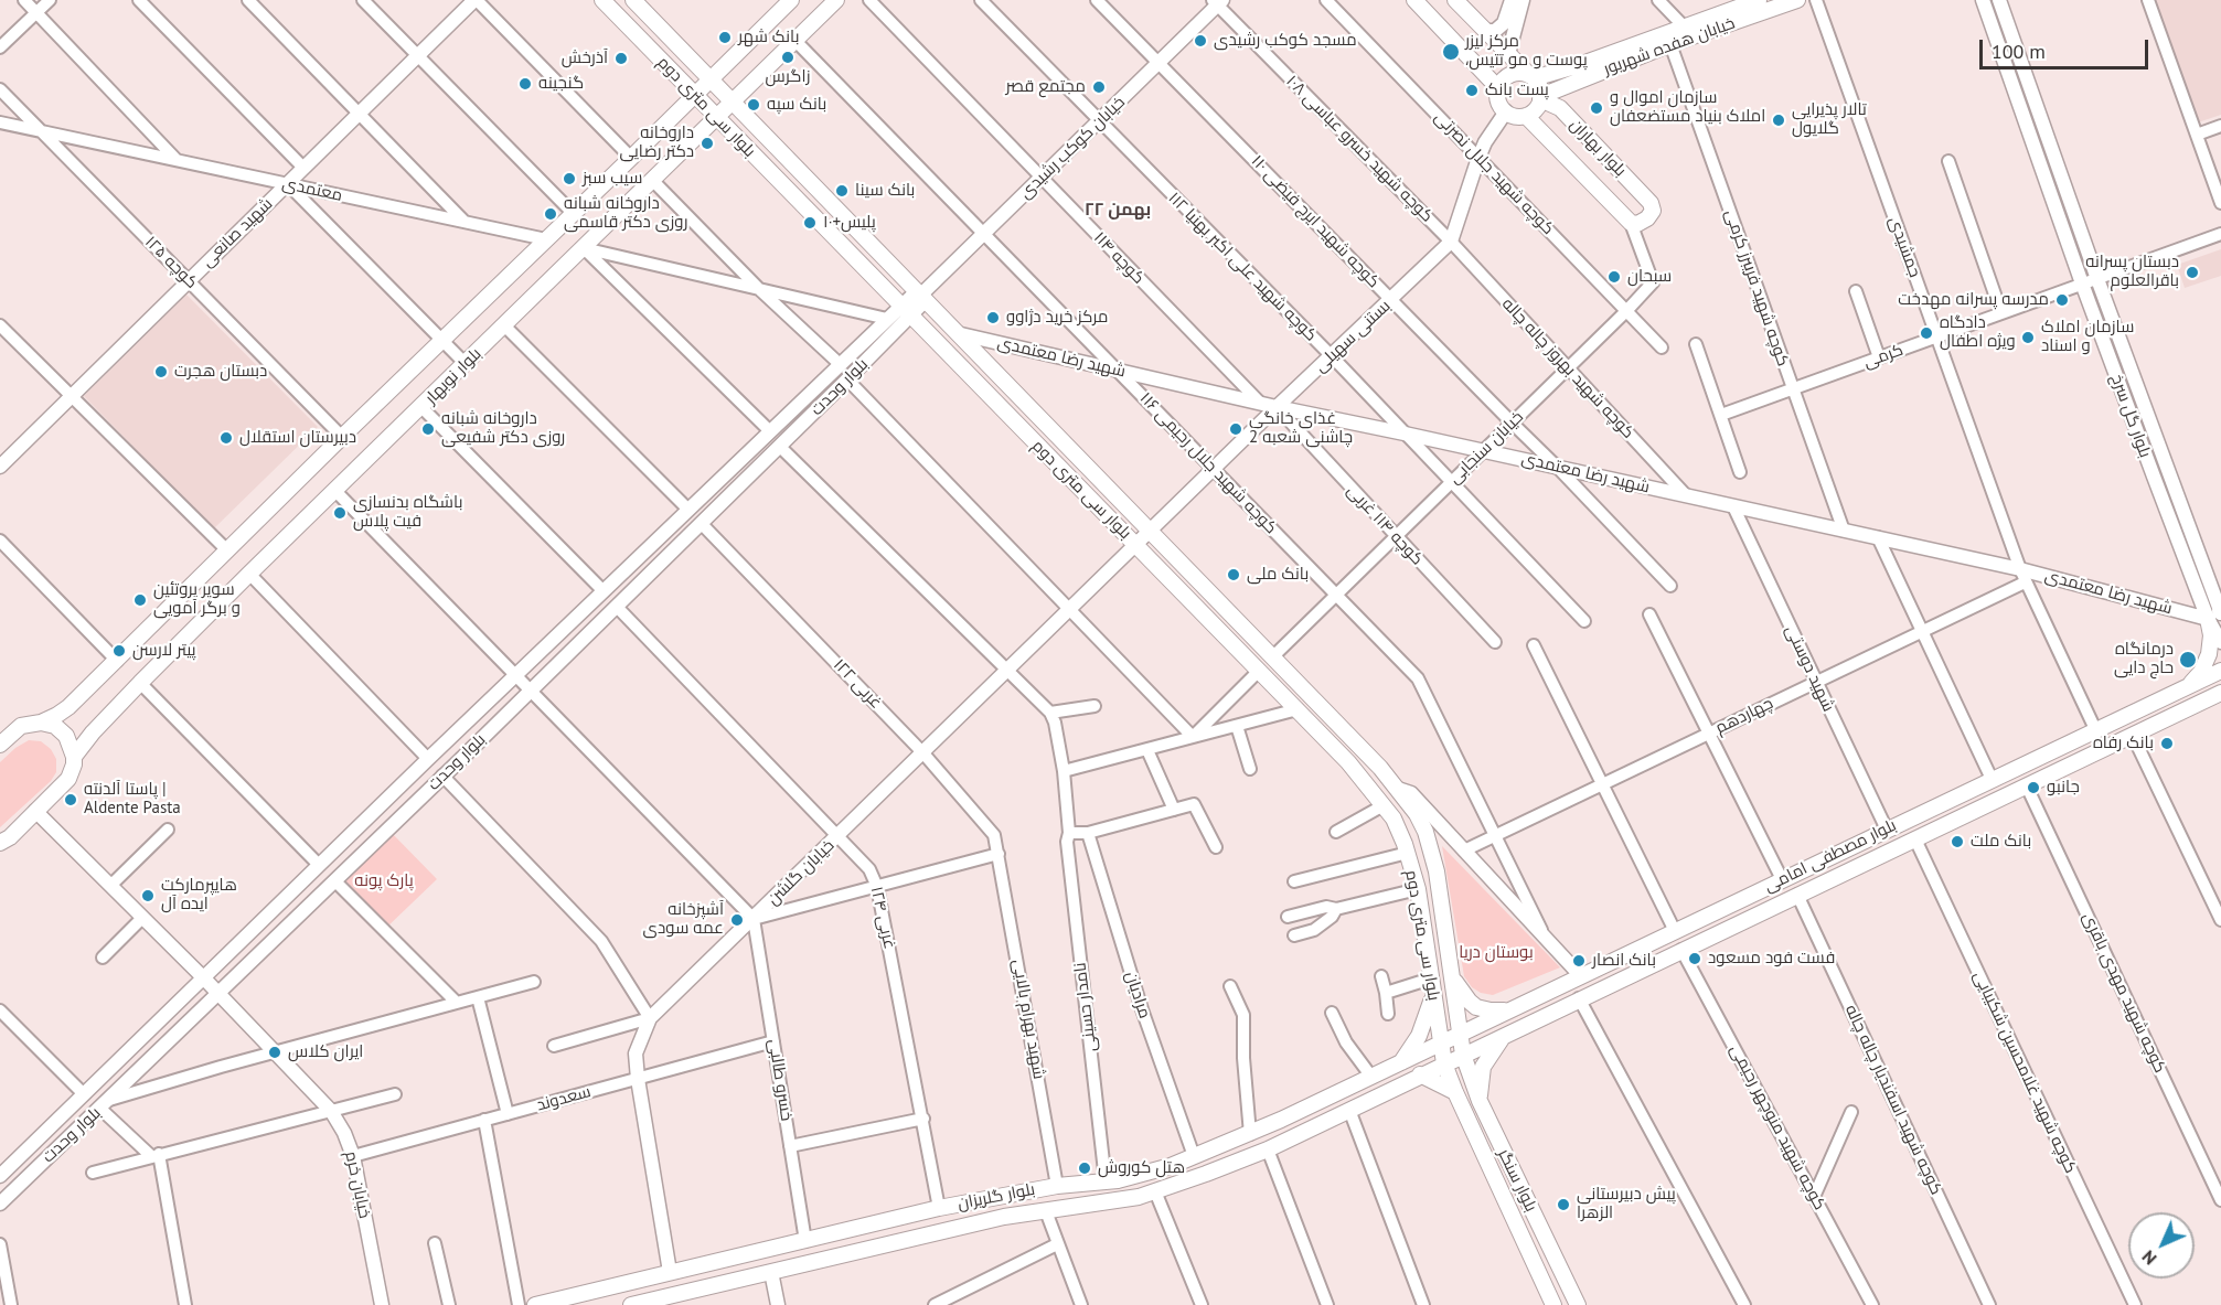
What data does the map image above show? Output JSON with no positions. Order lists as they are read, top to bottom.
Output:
{
  "streets": {
    "main road": [
      "خیابان هفده شهریور",
      "بلوار سی متری دوم",
      "بلوار بهاران",
      "بلوار نوبهار",
      "بلوار مصطفی امامی",
      "بلوار سنگر",
      "بلوار گلریزان"
    ],
    "street": [
      "خیابان کوکب رشیدی",
      "کوچه شهید خسرو عباسی ۱۰۸",
      "کوچه شهید جلال نصرتی",
      "معتمدی",
      "کوچه شهید ایرج فیضی ۱۱۰",
      "شهید صانعی",
      "جمشیدی",
      "کوچه ۱۱۴",
      "کوچه ۱۲۵",
      "کوچه شهید علی اکبر بهنیا ۱۱۲",
      "کوچه شهید فریبرز کرمی",
      "بستنی سهیلی",
      "کرمی",
      "شهید رضا معتمدی",
      "کوچه شهید بهروز چاله چاله",
      "بلوار وحدت",
      "بلوار گل سرخ",
      "خیابان سنجابی",
      "کوچه شهید جلال رحیمی ۱۱۶",
      "کوچه ۱۱۴ غربی",
      "شهید دوستی",
      "۱۲۲ غربی",
      "چهاردهم",
      "خیابان گلشن",
      "۱۲۴ غربی",
      "کوچه شهید مهدی باقری",
      "مرادیان",
      "نامدار حسینی",
      "شهید بهرام بالایی",
      "کوچه شهید غلامحسین شکیبایی",
      "خسرو طالبی",
      "سعدوند",
      "کوچه شهید اسفندیار چاله چاله",
      "کوچه شهید منوچهر رحیمی",
      "خیابان خرم"
    ]
  },
  "crossings": [
    ["خیابان هفده شهریور", "بلوار بهاران"],
    ["خیابان هفده شهریور", "کوچه شهید فریبرز کرمی"],
    ["خیابان هفده شهریور", "بستنی سهیلی"],
    ["بلوار سی متری دوم", "خیابان کوکب رشیدی"],
    ["بلوار سی متری دوم", "بستنی سهیلی"],
    ["بلوار سی متری دوم", "شهید رضا معتمدی"],
    ["بلوار سی متری دوم", "بلوار نوبهار"],
    ["بلوار سی متری دوم", "بلوار وحدت"],
    ["بلوار سی متری دوم", "خیابان سنجابی"],
    ["بلوار سی متری دوم", "بلوار مصطفی امامی"],
    ["بلوار سی متری دوم", "خیابان گلشن"],
    ["بلوار سی متری دوم", "بلوار سنگر"],
    ["بلوار سی متری دوم", "بلوار گلریزان"],
    ["خیابان کوکب رشیدی", "کوچه شهید خسرو عباسی ۱۰۸"],
    ["خیابان کوکب رشیدی", "کوچه شهید ایرج فیضی ۱۱۰"],
    ["خیابان کوکب رشیدی", "کوچه ۱۱۴"],
    ["خیابان کوکب رشیدی", "کوچه شهید علی اکبر بهنیا ۱۱۲"],
    ["خیابان کوکب رشیدی", "بلوار وحدت"],
    ["خیابان کوکب رشیدی", "کوچه شهید جلال رحیمی ۱۱۶"],
    ["بلوار بهاران", "بستنی سهیلی"],
    ["بلوار بهاران", "خیابان سنجابی"],
    ["کوچه شهید خسرو عباسی ۱۰۸", "بستنی سهیلی"],
    ["کوچه شهید خسرو عباسی ۱۰۸", "کوچه شهید بهروز چاله چاله"],
    ["کوچه شهید جلال نصرتی", "بستنی سهیلی"],
    ["کوچه شهید جلال نصرتی", "خیابان سنجابی"],
    ["معتمدی", "شهید صانعی"],
    ["معتمدی", "کوچه ۱۲۵"],
    ["معتمدی", "بلوار نوبهار"],
    ["کوچه شهید ایرج فیضی ۱۱۰", "بستنی سهیلی"],
    ["کوچه شهید ایرج فیضی ۱۱۰", "شهید رضا معتمدی"],
    ["کوچه شهید ایرج فیضی ۱۱۰", "خیابان سنجابی"],
    ["شهید صانعی", "کوچه ۱۲۵"],
    ["جمشیدی", "کرمی"],
    ["جمشیدی", "شهید رضا معتمدی"],
    ["جمشیدی", "چهاردهم"],
    ["جمشیدی", "بلوار مصطفی امامی"],
    ["کوچه ۱۱۴", "شهید رضا معتمدی"],
    ["کوچه ۱۲۵", "بلوار نوبهار"],
    ["کوچه شهید علی اکبر بهنیا ۱۱۲", "بستنی سهیلی"],
    ["کوچه شهید علی اکبر بهنیا ۱۱۲", "شهید رضا معتمدی"],
    ["کوچه شهید علی اکبر بهنیا ۱۱۲", "خیابان سنجابی"],
    ["کوچه شهید فریبرز کرمی", "کرمی"],
    ["کوچه شهید فریبرز کرمی", "شهید رضا معتمدی"],
    ["بستنی سهیلی", "شهید رضا معتمدی"],
    ["بستنی سهیلی", "کوچه شهید بهروز چاله چاله"],
    ["بستنی سهیلی", "کوچه شهید جلال رحیمی ۱۱۶"],
    ["بستنی سهیلی", "کوچه ۱۱۴ غربی"],
    ["بستنی سهیلی", "خیابان گلشن"],
    ["کرمی", "بلوار گل سرخ"],
    ["شهید رضا معتمدی", "کوچه شهید بهروز چاله چاله"],
    ["شهید رضا معتمدی", "بلوار گل سرخ"],
    ["شهید رضا معتمدی", "خیابان سنجابی"],
    ["شهید رضا معتمدی", "کوچه شهید جلال رحیمی ۱۱۶"],
    ["شهید رضا معتمدی", "کوچه ۱۱۴ غربی"],
    ["شهید رضا معتمدی", "شهید دوستی"],
    ["شهید رضا معتمدی", "چهاردهم"],
    ["کوچه شهید بهروز چاله چاله", "خیابان سنجابی"],
    ["بلوار نوبهار", "کوچه شهید جلال رحیمی ۱۱۶"],
    ["بلوار وحدت", "۱۲۲ غربی"],
    ["بلوار وحدت", "۱۲۴ غربی"],
    ["بلوار وحدت", "خیابان خرم"],
    ["خیابان سنجابی", "کوچه شهید جلال رحیمی ۱۱۶"],
    ["خیابان سنجابی", "کوچه ۱۱۴ غربی"],
    ["کوچه شهید جلال رحیمی ۱۱۶", "چهاردهم"],
    ["شهید دوستی", "چهاردهم"],
    ["شهید دوستی", "بلوار مصطفی امامی"],
    ["۱۲۲ غربی", "خیابان گلشن"],
    ["۱۲۲ غربی", "شهید بهرام بالایی"],
    ["بلوار مصطفی امامی", "کوچه شهید مهدی باقری"],
    ["بلوار مصطفی امامی", "کوچه شهید غلامحسین شکیبایی"],
    ["بلوار مصطفی امامی", "کوچه شهید اسفندیار چاله چاله"],
    ["بلوار مصطفی امامی", "کوچه شهید منوچهر رحیمی"],
    ["بلوار مصطفی امامی", "بلوار سنگر"],
    ["بلوار مصطفی امامی", "بلوار گلریزان"],
    ["خیابان گلشن", "۱۲۴ غربی"],
    ["خیابان گلشن", "خسرو طالبی"],
    ["خیابان گلشن", "سعدوند"],
    ["خیابان گلشن", "بلوار گلریزان"],
    ["۱۲۴ غربی", "بلوار گلریزان"],
    ["مرادیان", "بلوار گلریزان"],
    ["نامدار حسینی", "بلوار گلریزان"],
    ["شهید بهرام بالایی", "بلوار گلریزان"],
    ["خسرو طالبی", "سعدوند"],
    ["خسرو طالبی", "بلوار گلریزان"],
    ["سعدوند", "خیابان خرم"],
    ["بلوار سنگر", "بلوار گلریزان"]
  ],
  "districts": ["۲۲ بهمن"],
  "parks": ["پارک پونه", "بوستان دریا"],
  "places": [
    "بانک شهر",
    "مسجد کوکب رشیدی",
    "مرکز لیزر ،پوست و مو تتیس",
    "زاگرس",
    "آذرخش",
    "گنجینه",
    "مجتمع قصر",
    "پست بانک",
    "بانک سپه",
    "سازمان اموال و املاک بنیاد مستضعفان",
    "تالار پذیرایی گلایول",
    "داروخانه دکتر رضایی",
    "سیب سبز",
    "بانک سینا",
    "داروخانه شبانه روزی دکتر قاسمی",
    "پلیس+۱۰",
    "دبستان پسرانه باقرالعلوم",
    "سبحان",
    "مدرسه پسرانه مهدخت",
    "مرکز خرید دژاوو",
    "دادگاه ویژه اطفال",
    "سازمان املاک و اسناد",
    "دبستان هجرت",
    "داروخانه شبانه روزی دکتر شفیعی",
    "غذای خانگی چاشنی شعبه 2",
    "دبیرستان استقلال",
    "باشگاه بدنسازی فیت پلاس",
    "بانک ملی",
    "سوپر پروتئین و برگر آمویی",
    "پیتر لارسن",
    "درمانگاه حاج دایی",
    "بانک رفاه",
    "جانبو",
    "پاستا آلدنته | Aldente Pasta",
    "بانک ملت",
    "هایپرمارکت ایده آل",
    "آشپزخانه عمه سودی",
    "فست فود مسعود",
    "بانک انصار",
    "ایران کلاس",
    "هتل کوروش",
    "پیش دبیرستانی الزهرا"
  ],
  "scale_bar": "100 m",
  "north": "bottom left"
}
